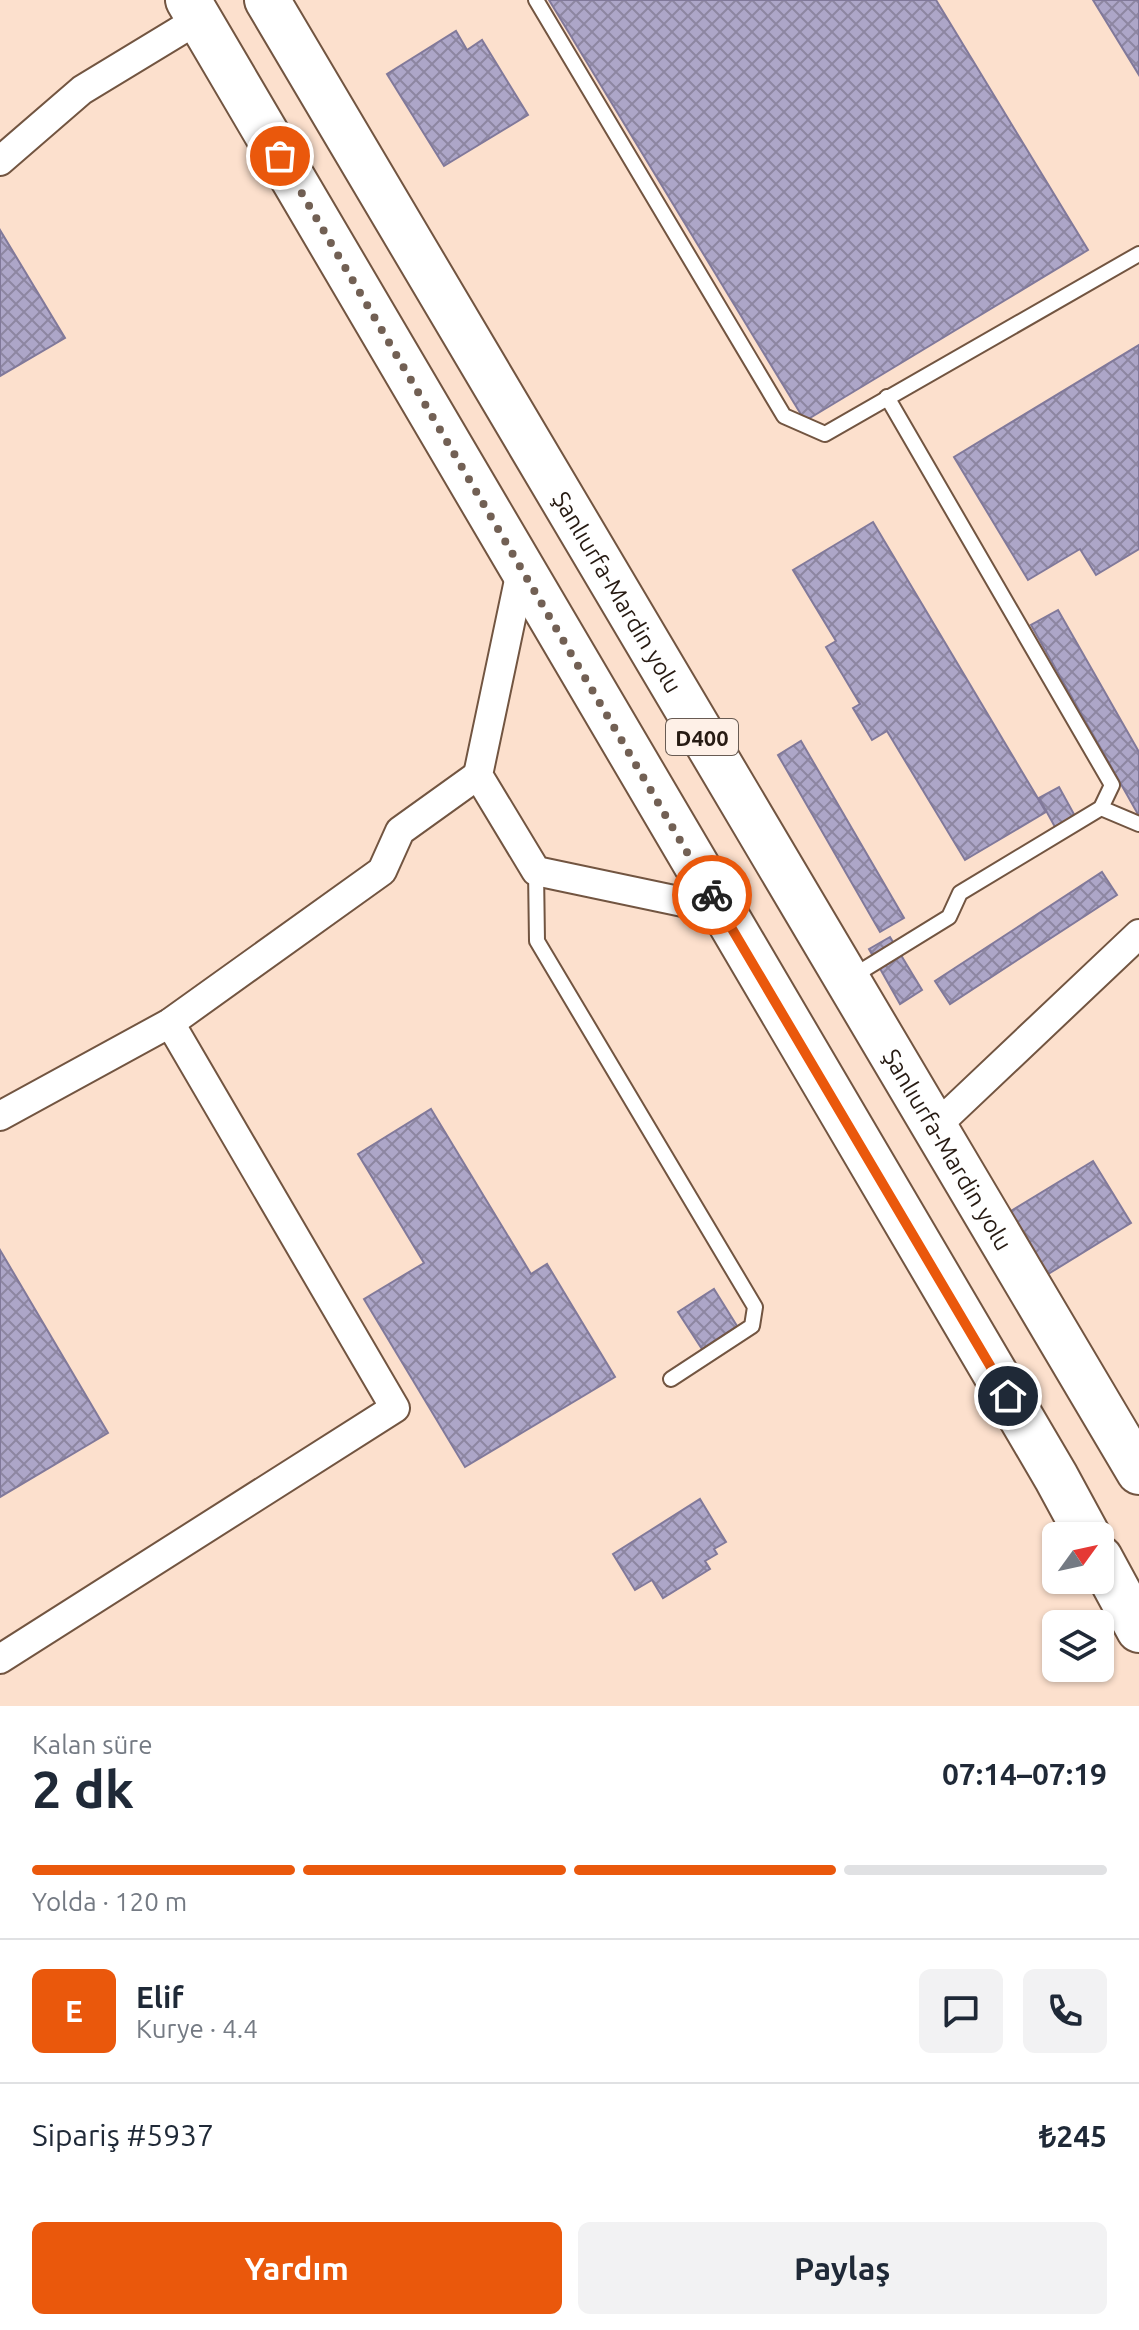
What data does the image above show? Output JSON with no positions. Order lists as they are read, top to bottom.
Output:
{
  "streets": {
    "highway": ["Şanlıurfa-Mardin yolu", "D400"]
  },
  "north": "top right",
  "page": {
    "heading": ["2 dk", "Kalan süre", "07:14–07:19"],
    "panel": [
      "Elif",
      "Kurye · 4.4",
      "Sipariş #5937",
      "₺245"
    ],
    "bar": "Yolda · 120 m",
    "round": "E",
    "buttons": ["Yardım", "Paylaş"]
  }
}
